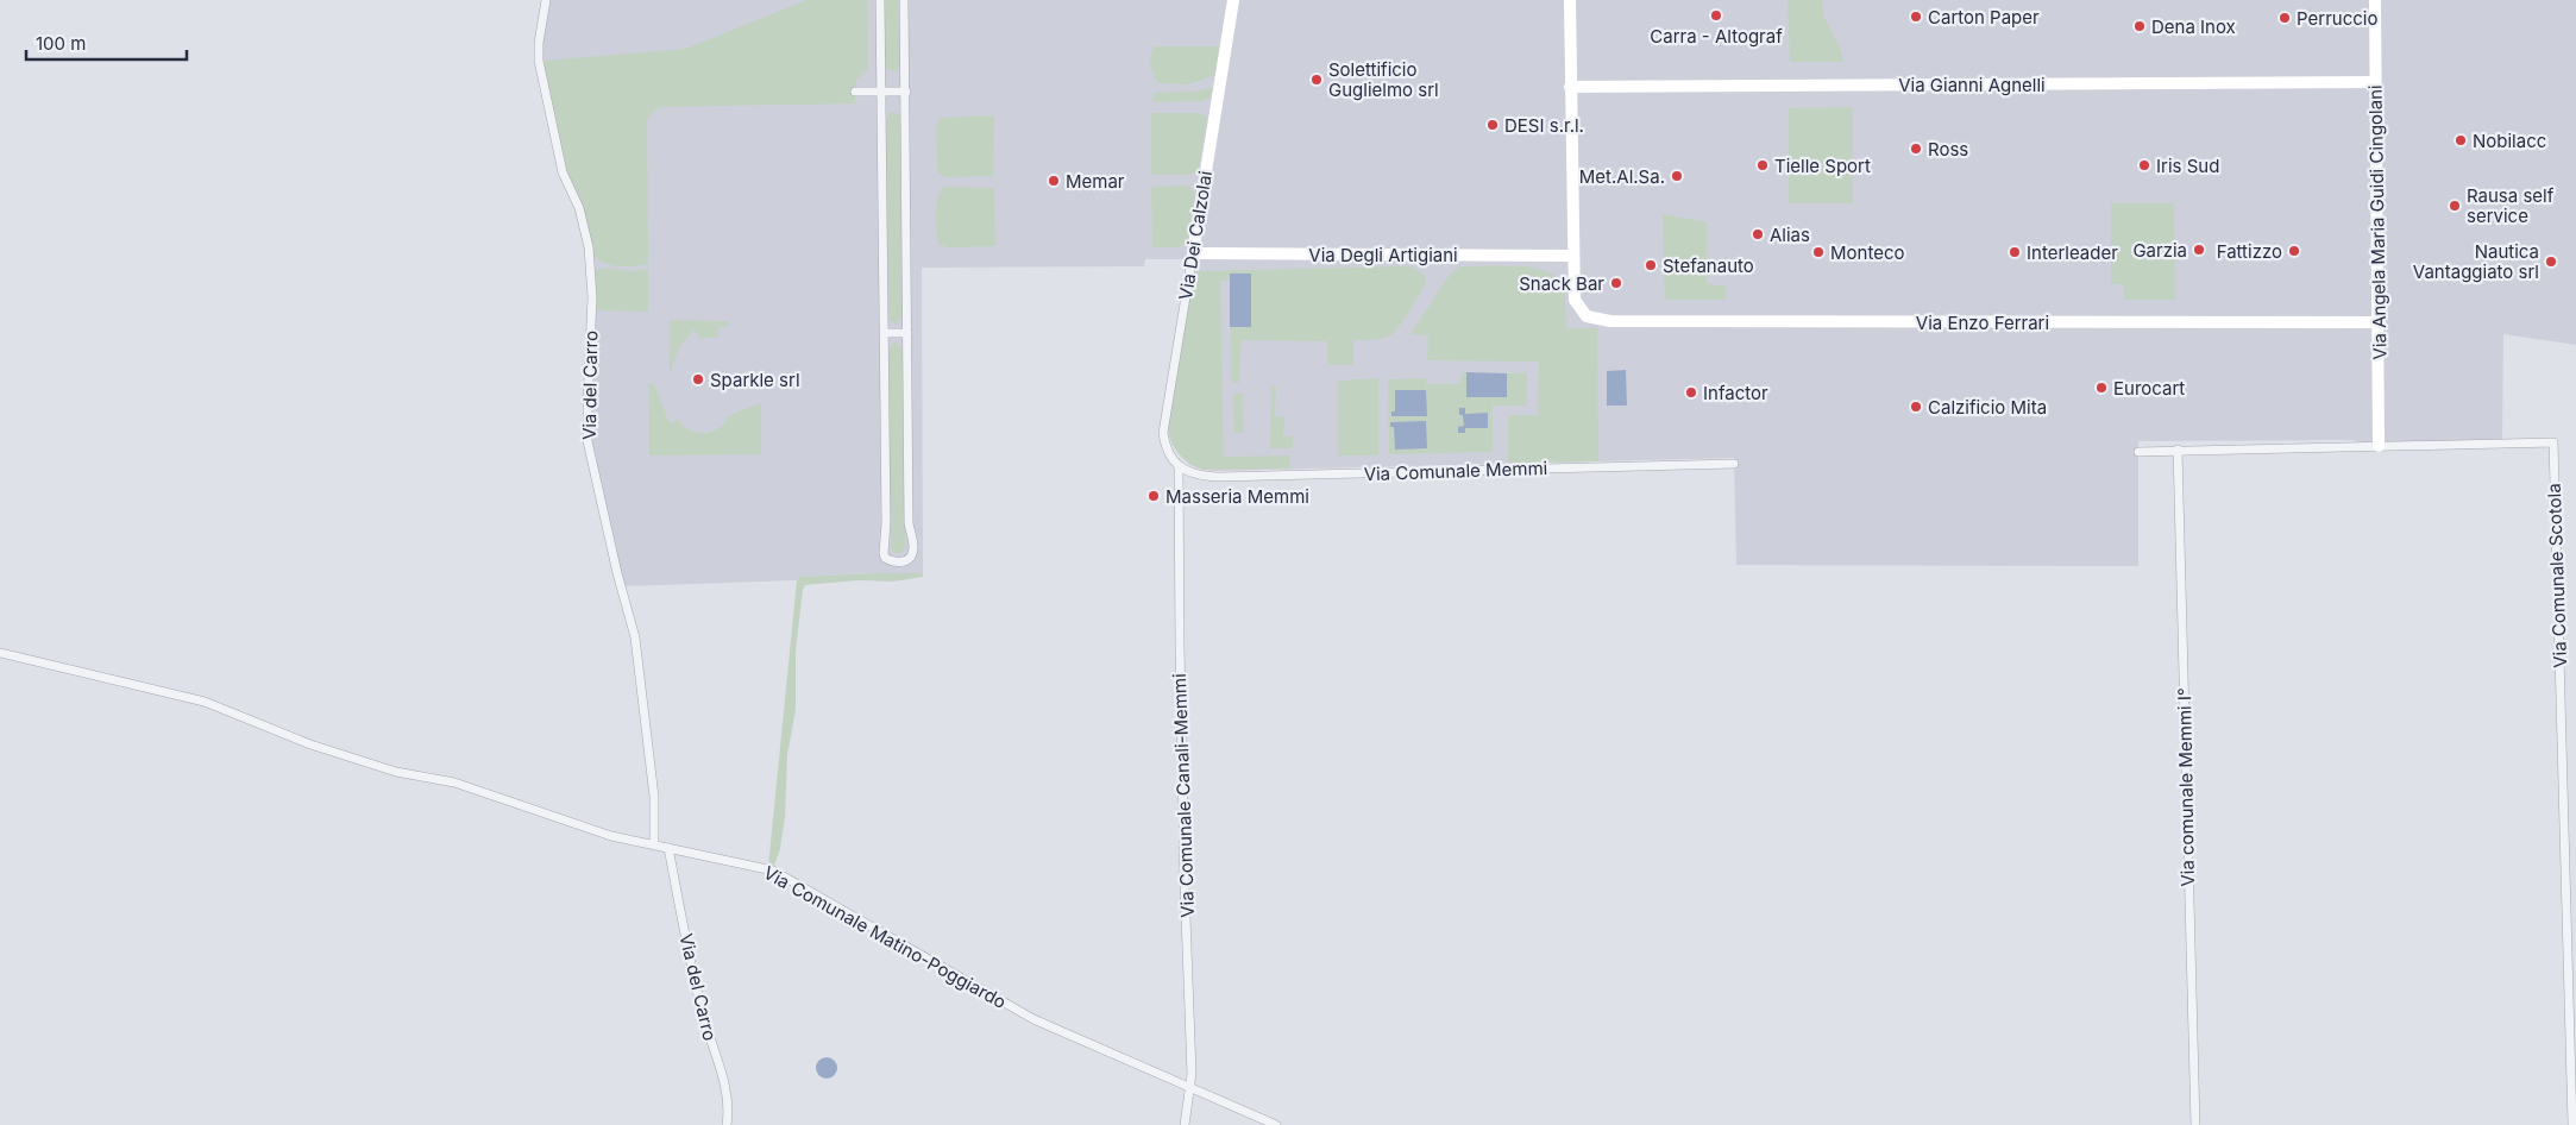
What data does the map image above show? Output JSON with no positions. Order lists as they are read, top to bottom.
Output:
{
  "streets": {
    "street": [
      "Via Gianni Agnelli",
      "Via Angela Maria Guidi Cingolani",
      "Via Dei Calzolai",
      "Via Degli Artigiani",
      "Via Enzo Ferrari",
      "Via del Carro",
      "Via Comunale Memmi",
      "Via Comunale Scotola",
      "Via comunale Memmi I°",
      "Via Comunale Canali-Memmi",
      "Via Comunale Matino-Poggiardo"
    ]
  },
  "crossings": [
    ["Via Gianni Agnelli", "Via Angela Maria Guidi Cingolani"],
    ["Via Angela Maria Guidi Cingolani", "Via Enzo Ferrari"],
    ["Via Angela Maria Guidi Cingolani", "Via Comunale Scotola"],
    ["Via Dei Calzolai", "Via Degli Artigiani"],
    ["Via Dei Calzolai", "Via Comunale Memmi"],
    ["Via Dei Calzolai", "Via Comunale Canali-Memmi"],
    ["Via Degli Artigiani", "Via Enzo Ferrari"],
    ["Via del Carro", "Via Comunale Matino-Poggiardo"],
    ["Via Comunale Memmi", "Via Comunale Canali-Memmi"],
    ["Via Comunale Scotola", "Via comunale Memmi I°"],
    ["Via Comunale Canali-Memmi", "Via Comunale Matino-Poggiardo"]
  ],
  "places": [
    "Carra - Altograf",
    "Carton Paper",
    "Perruccio",
    "Dena Inox",
    "Solettificio Guglielmo srl",
    "DESI s.r.l.",
    "Nobilacc",
    "Ross",
    "Tielle Sport",
    "Iris Sud",
    "Met.Al.Sa.",
    "Memar",
    "Rausa self service",
    "Alias",
    "Garzia",
    "Fattizzo",
    "Monteco",
    "Interleader",
    "Nautica Vantaggiato srl",
    "Stefanauto",
    "Snack Bar",
    "Sparkle srl",
    "Eurocart",
    "Infactor",
    "Calzificio Mita",
    "Masseria Memmi"
  ],
  "scale_bar": "100 m"
}
